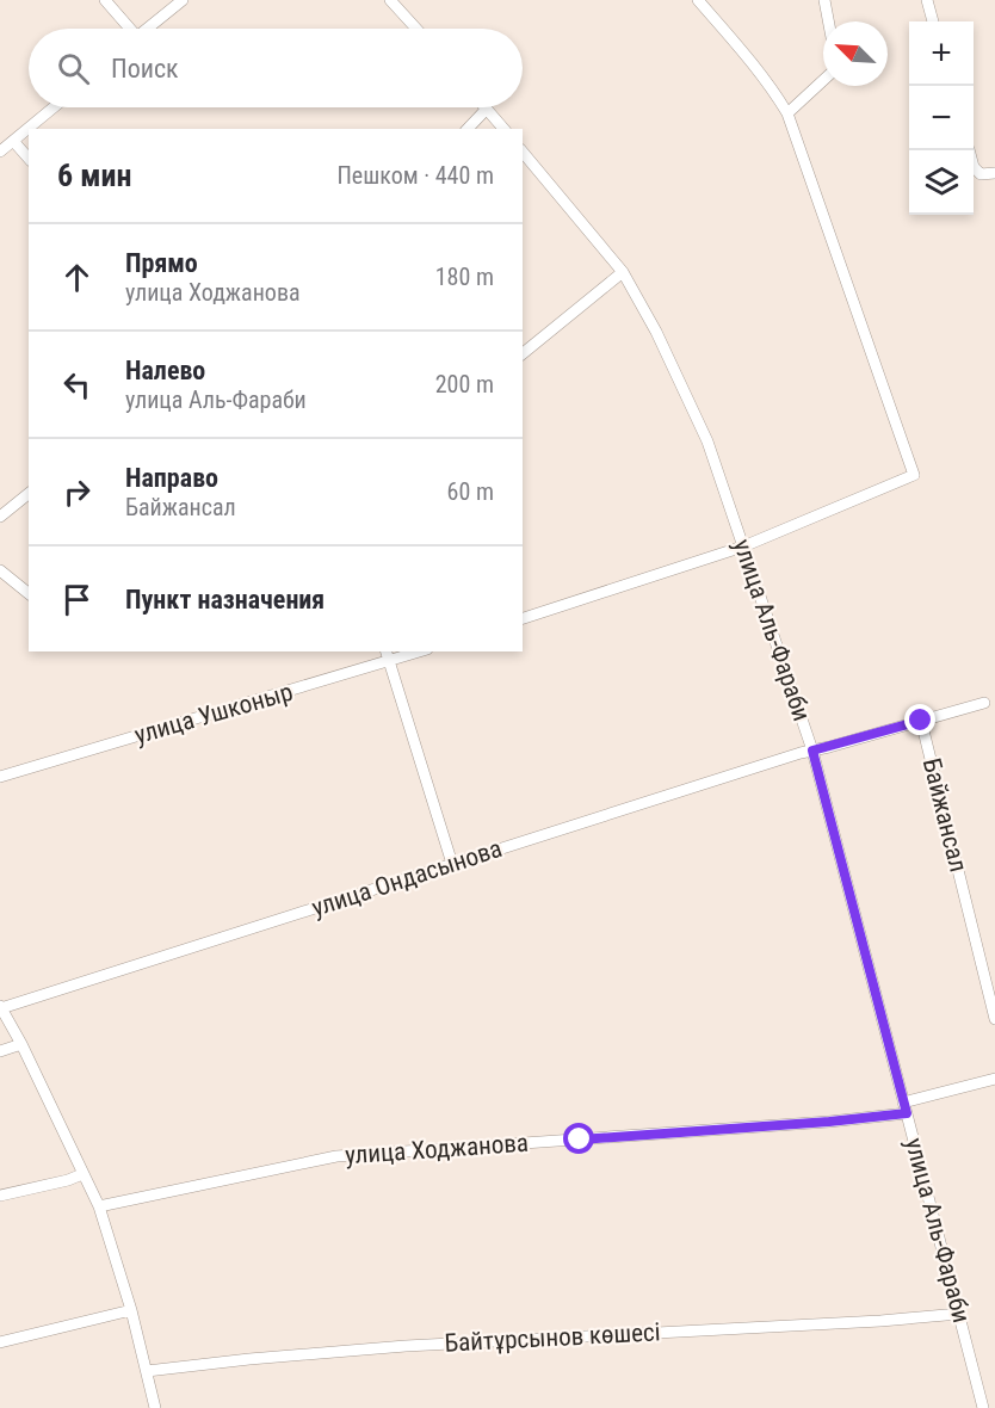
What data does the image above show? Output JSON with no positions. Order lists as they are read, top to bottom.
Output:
{
  "streets": {
    "street": [
      "улица Аль-Фараби",
      "улица Ушконыр",
      "Байжансал",
      "улица Ондасынова",
      "улица Ходжанова",
      "Байтұрсынов көшесі"
    ]
  },
  "crossings": [
    ["улица Аль-Фараби", "улица Ондасынова"],
    ["улица Аль-Фараби", "улица Ходжанова"],
    ["улица Аль-Фараби", "Байтұрсынов көшесі"]
  ],
  "north": "top left",
  "page": {
    "map_buttons": ["+", "−"],
    "search": "Поиск",
    "heading": ["6 мин", "Пешком · 440 m"],
    "list": [
      ["Прямо", "улица Ходжанова", "180 m"],
      ["Налево", "улица Аль-Фараби", "200 m"],
      ["Направо", "Байжансал", "60 m"],
      "Пункт назначения"
    ]
  }
}
